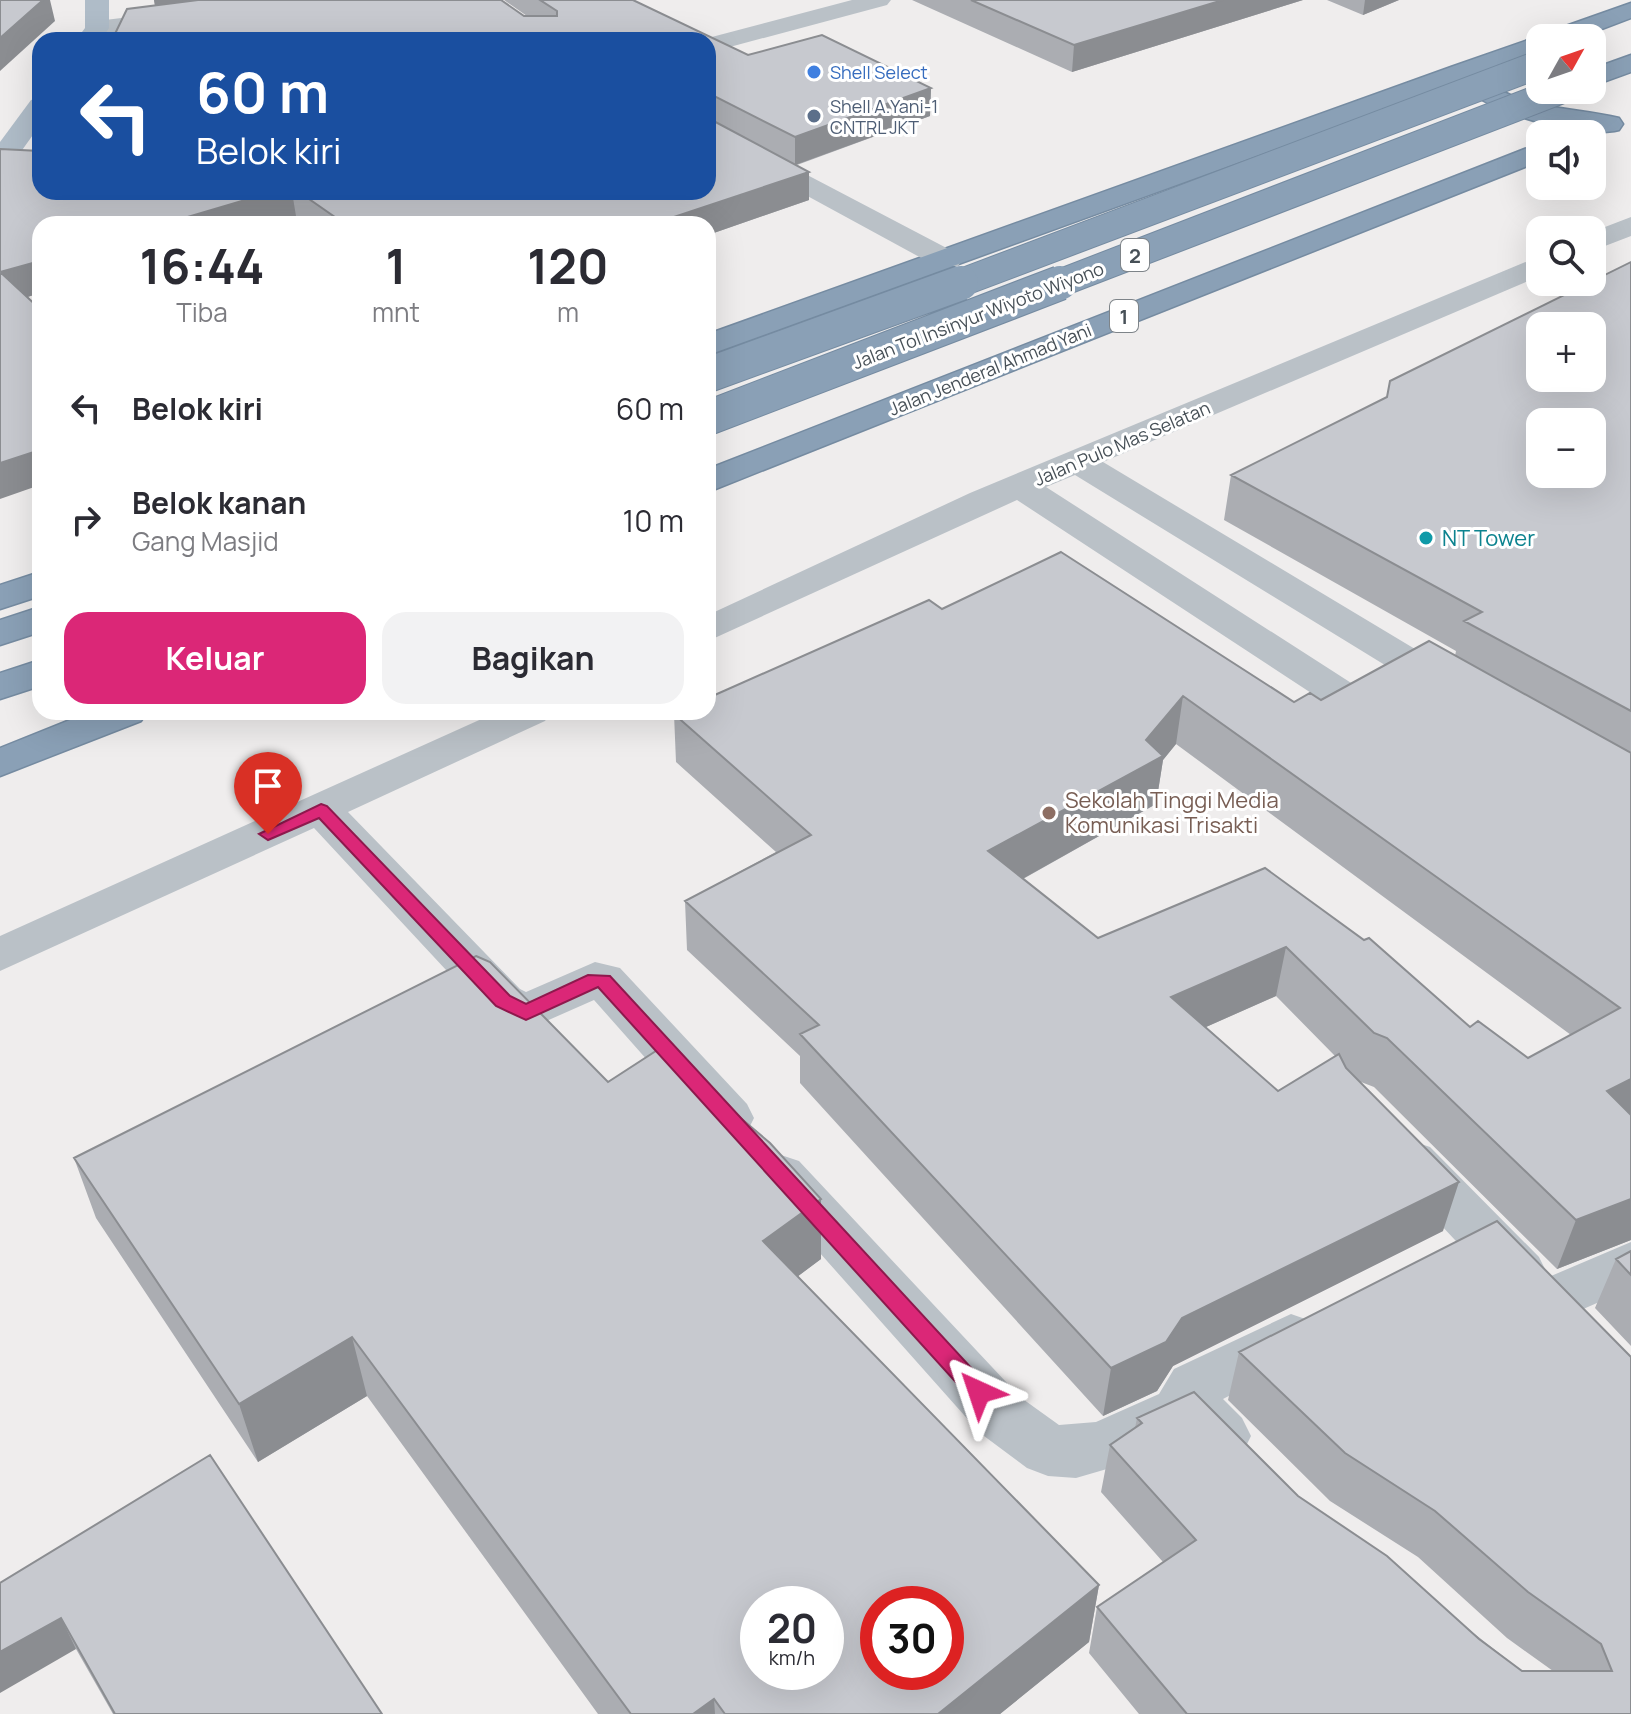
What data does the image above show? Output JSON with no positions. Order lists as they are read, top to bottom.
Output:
{
  "streets": {
    "highway": [
      "2",
      "Jalan Tol Insinyur Wiyoto Wiyono",
      "1",
      "Jalan Jenderal Ahmad Yani"
    ],
    "street": ["Jalan Pulo Mas Selatan"]
  },
  "places": [
    "Shell Select",
    "Shell A.Yani-1 CNTRL JKT",
    "NT Tower",
    "Sekolah Tinggi Media Komunikasi Trisakti"
  ],
  "north": "top right",
  "page": {
    "map_buttons": ["+", "−"],
    "turn": ["60 m", "Belok kiri"],
    "eta": [
      "16:44",
      "Tiba",
      "1",
      "mnt",
      "120",
      "m"
    ],
    "list": [
      {
        "name": "Belok kiri",
        "value": "60 m"
      },
      {
        "name": "Belok kanan",
        "note": "Gang Masjid",
        "value": "10 m"
      }
    ],
    "buttons": ["Keluar", "Bagikan"],
    "speed": "20 km/h",
    "limit": "30"
  }
}
